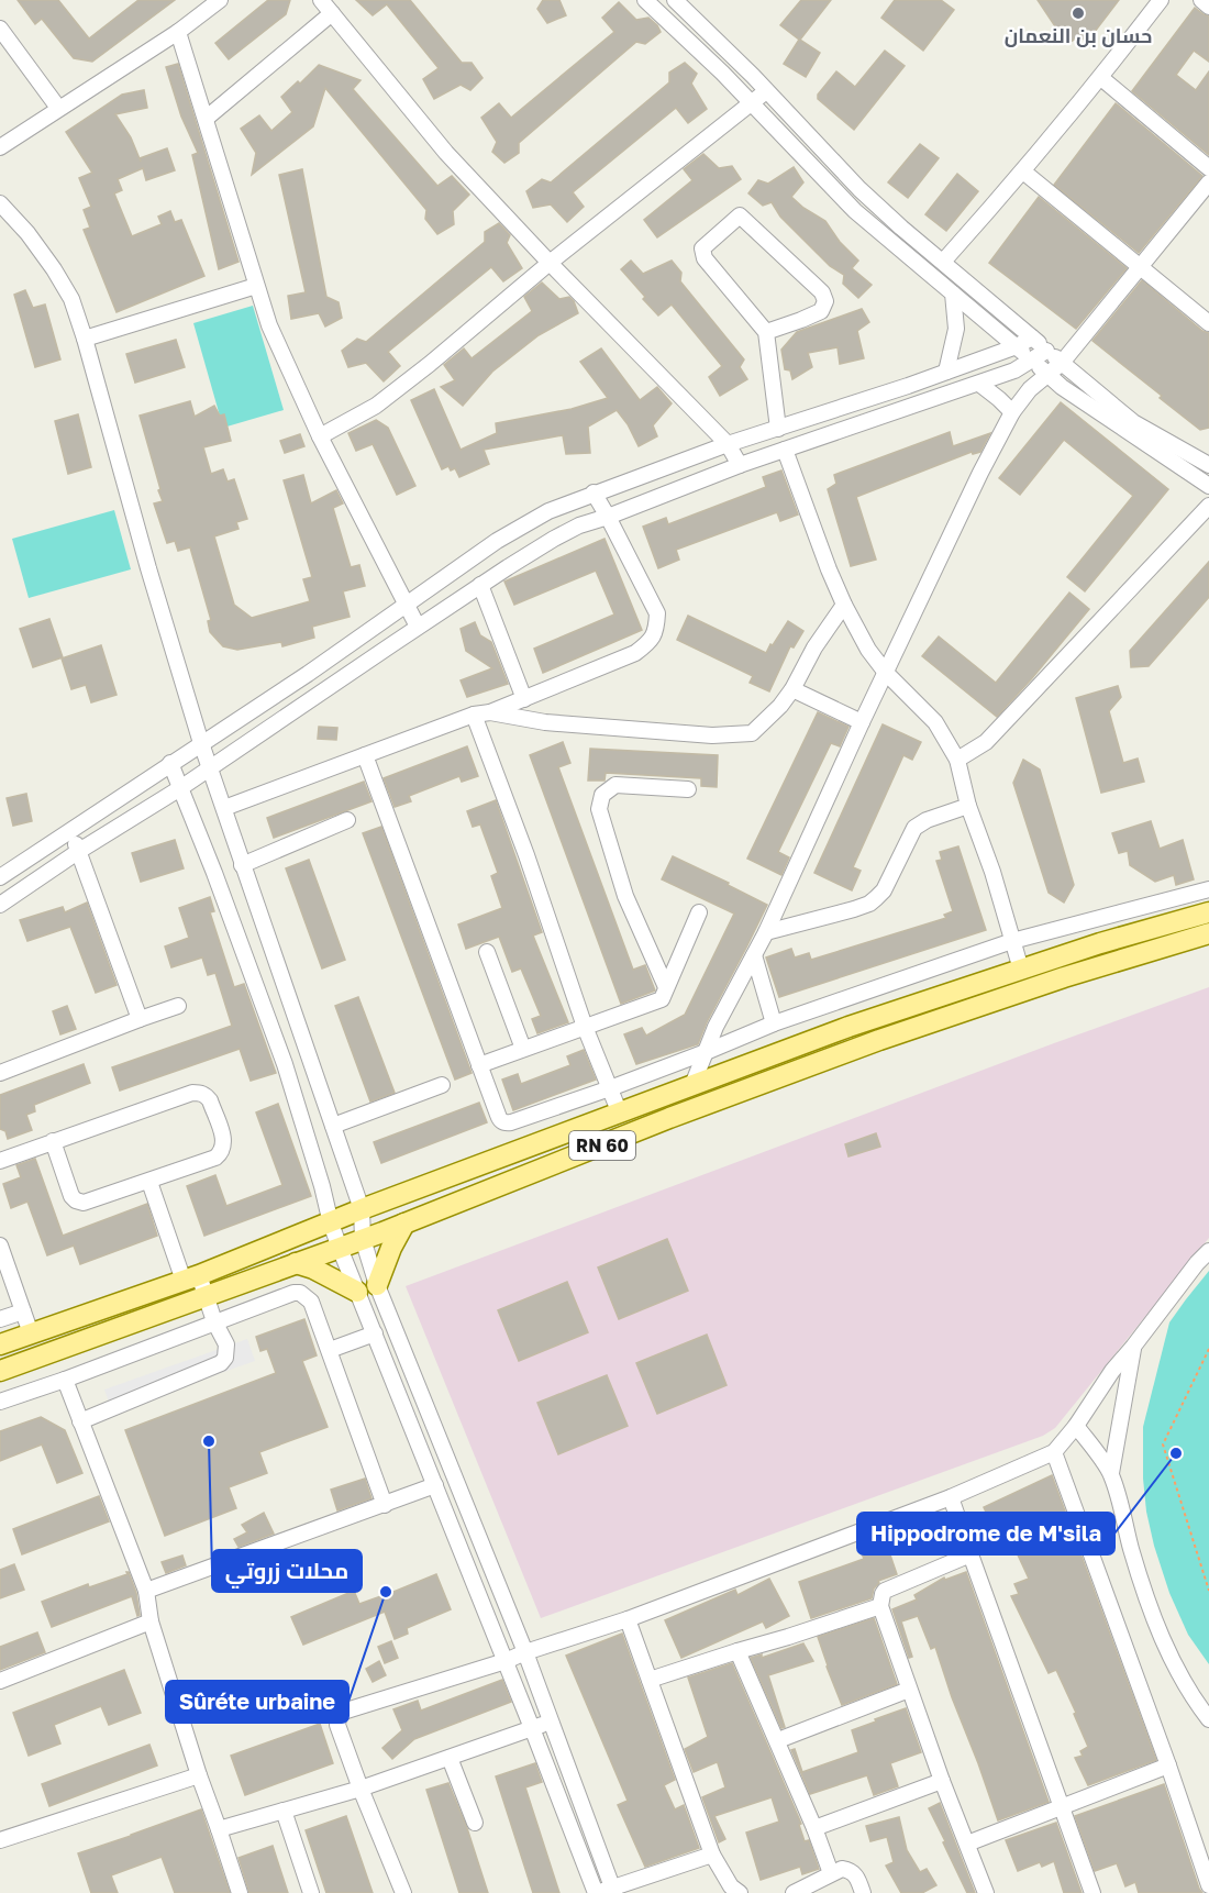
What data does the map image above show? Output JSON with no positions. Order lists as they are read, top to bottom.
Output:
{
  "streets": {
    "main road": ["RN 60"]
  },
  "places": [
    "حسان بن النعمان",
    "محلات زروتي",
    "Hippodrome de M'sila",
    "Sûréte urbaine"
  ]
}
